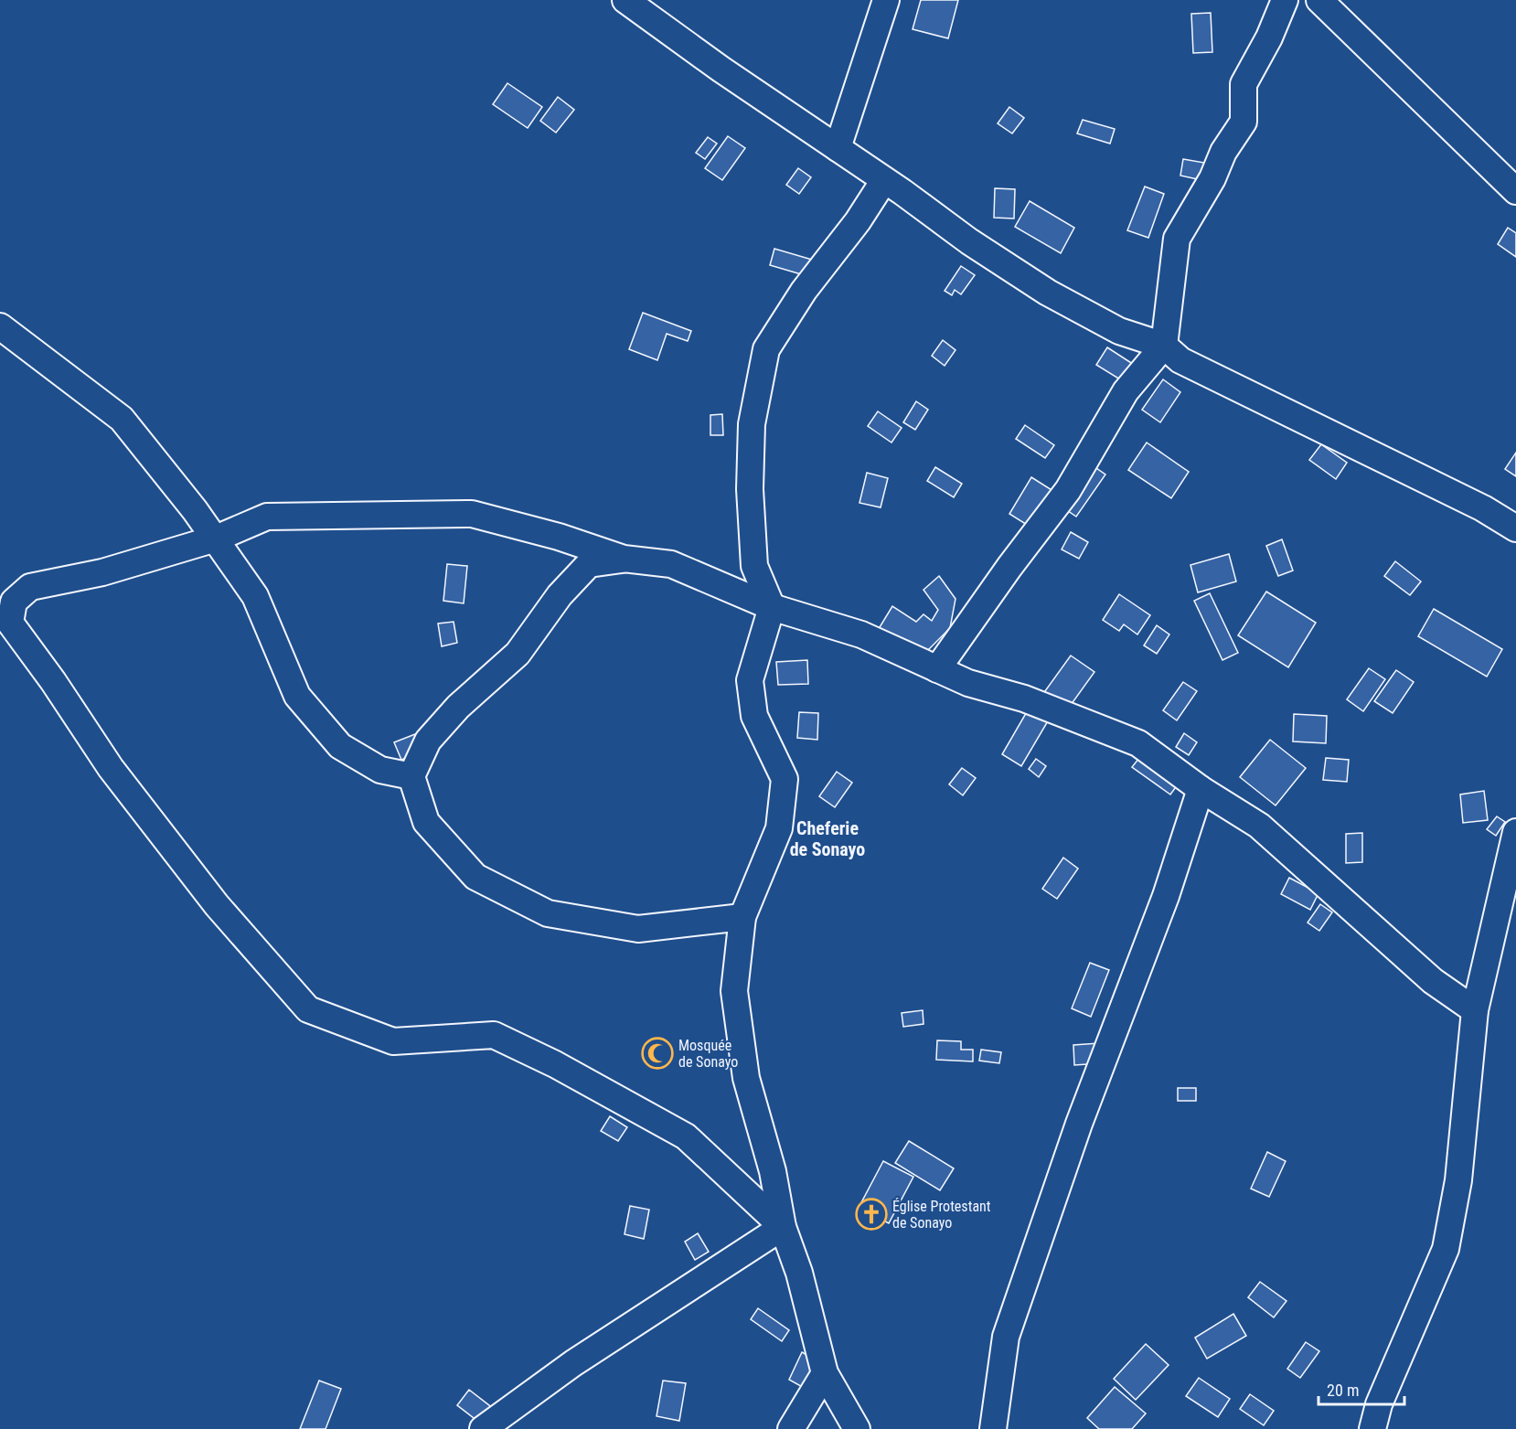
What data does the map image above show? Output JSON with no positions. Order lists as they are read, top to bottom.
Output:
{
  "districts": ["Cheferie de Sonayo"],
  "places": {
    "mosque": ["Mosquée de Sonayo"],
    "church": ["Église Protestant de Sonayo"]
  },
  "scale_bar": "20 m"
}
